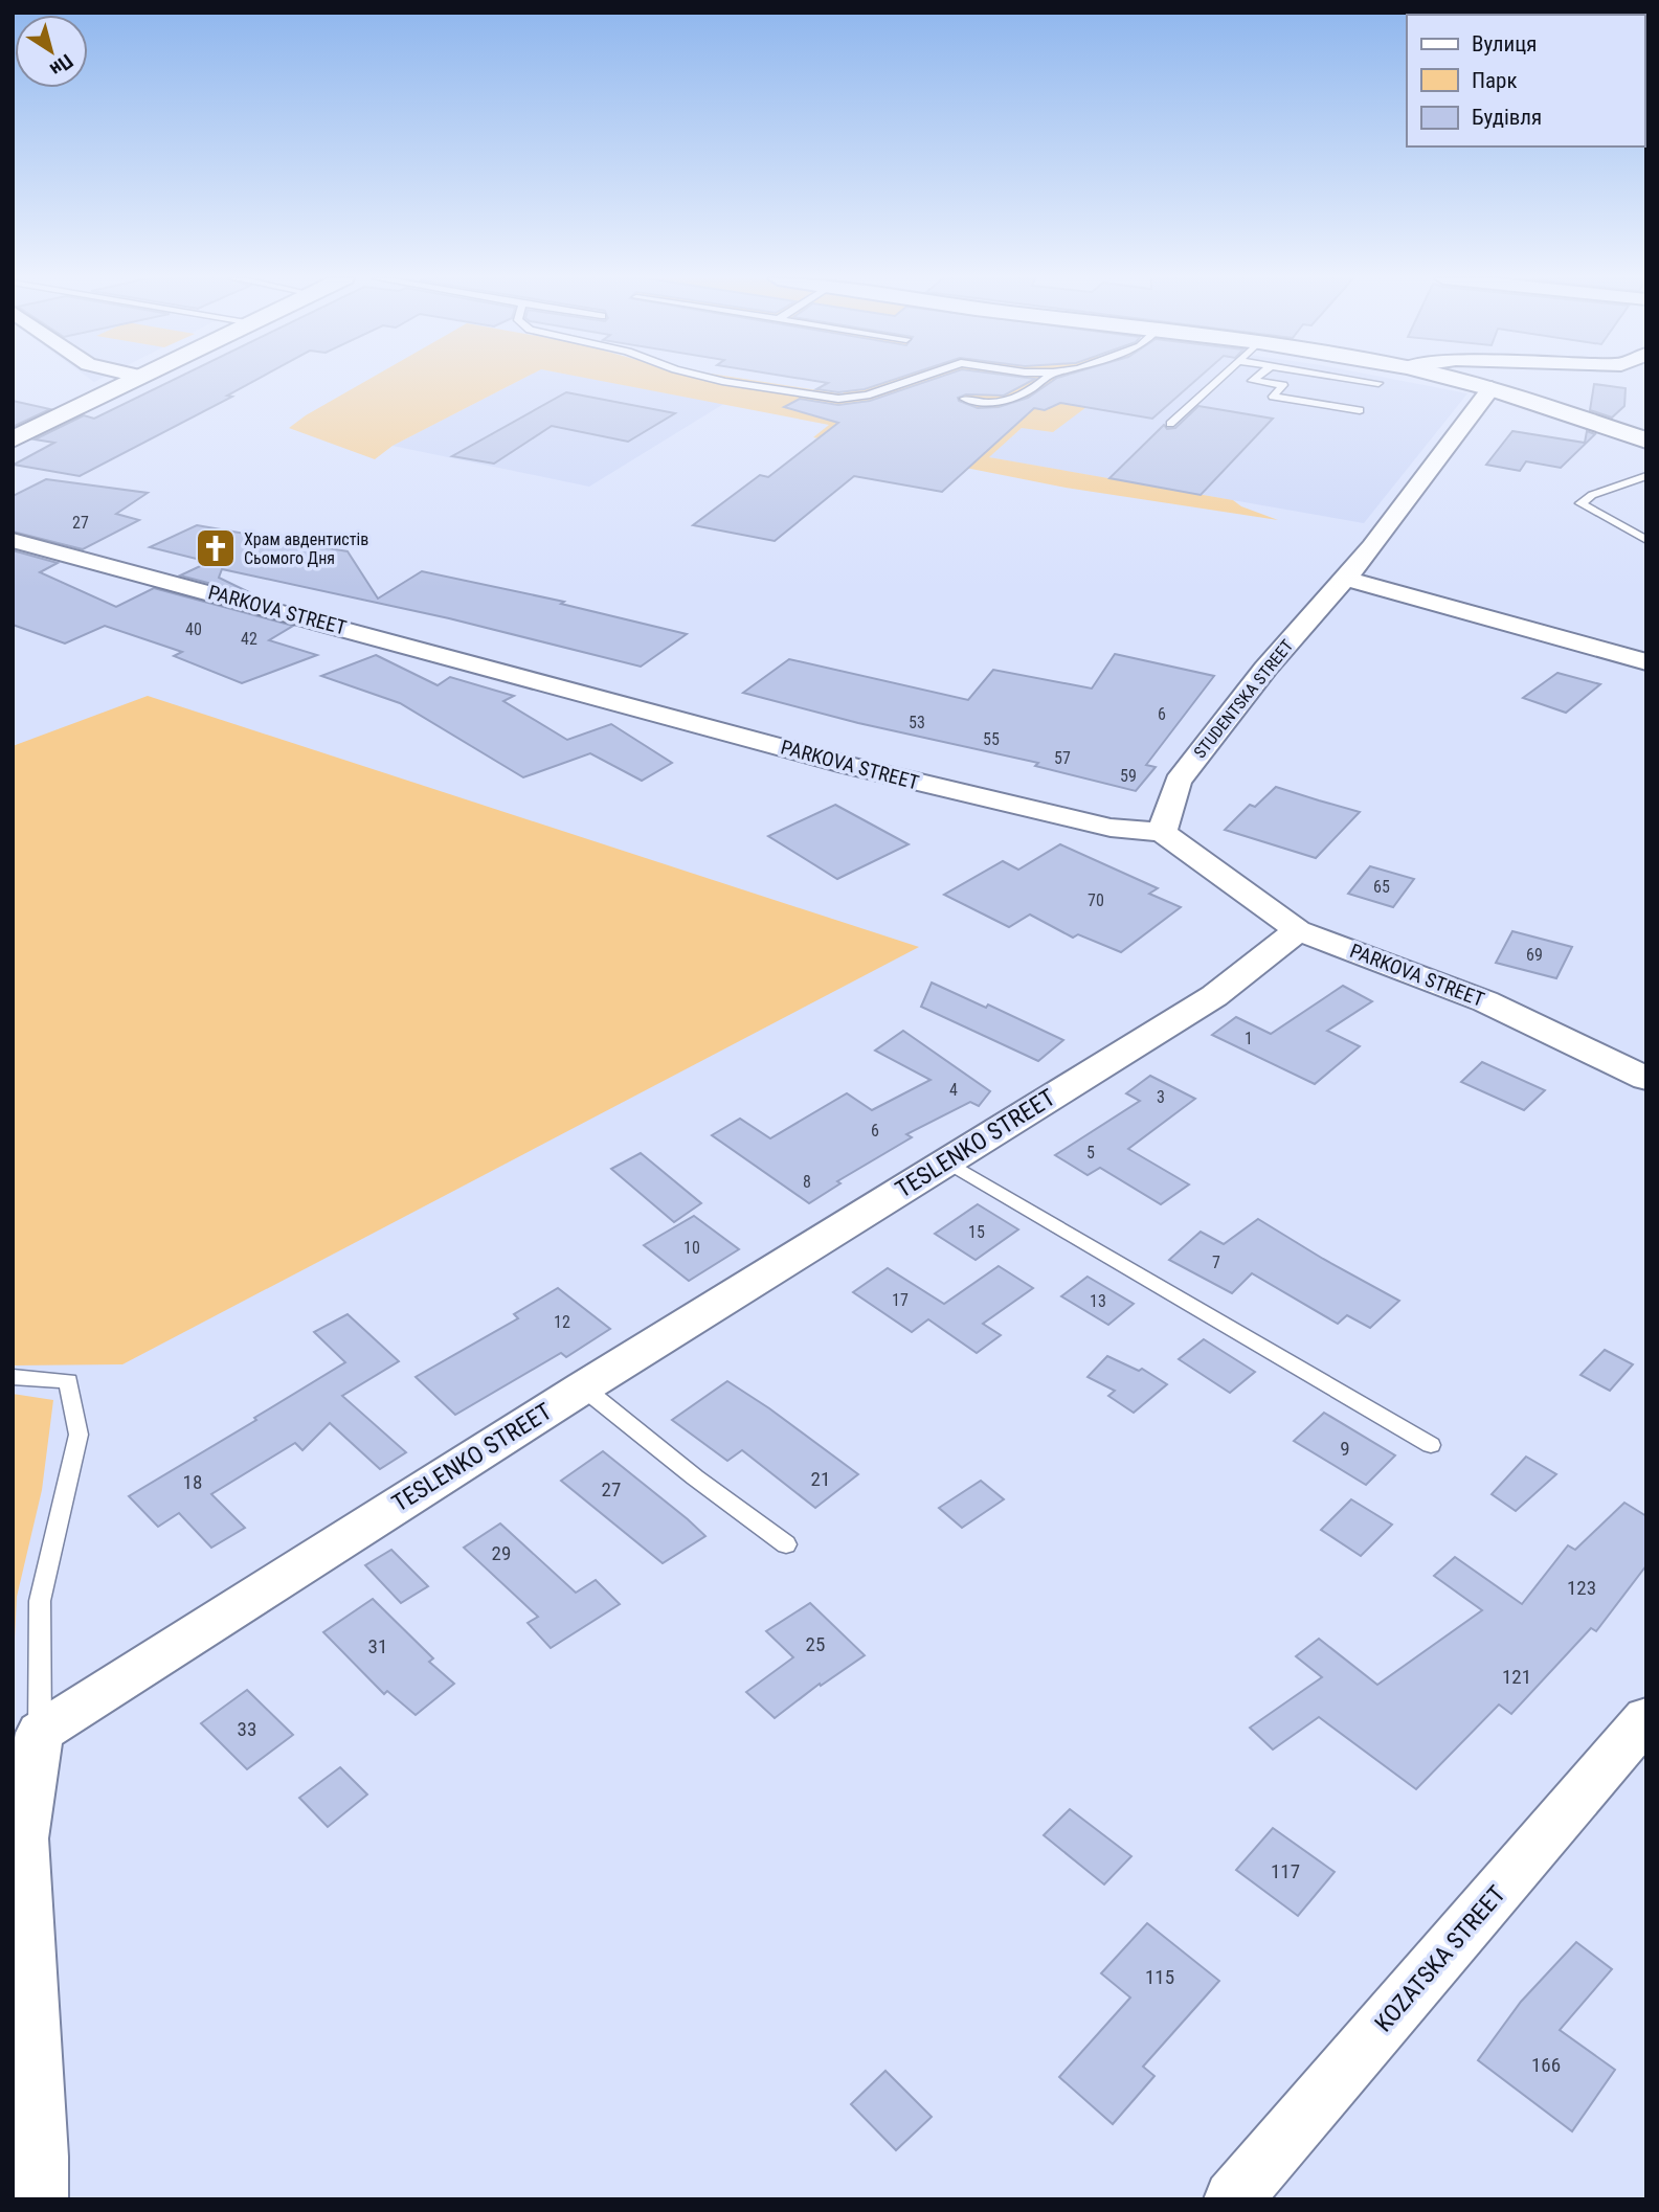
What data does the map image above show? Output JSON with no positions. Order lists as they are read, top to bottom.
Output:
{
  "streets": {
    "street": [
      "PARKOVA STREET",
      "STUDENTSKA STREET",
      "TESLENKO STREET",
      "KOZATSKA STREET"
    ]
  },
  "crossings": [
    ["PARKOVA STREET", "STUDENTSKA STREET"],
    ["PARKOVA STREET", "TESLENKO STREET"]
  ],
  "places": {
    "church": ["Храм авдентистів Сьомого Дня"]
  },
  "house_numbers": [
    "27",
    "40",
    "42",
    "6",
    "53",
    "55",
    "57",
    "59",
    "65",
    "70",
    "69",
    "1",
    "4",
    "3",
    "6",
    "5",
    "8",
    "15",
    "10",
    "7",
    "17",
    "13",
    "12",
    "9",
    "21",
    "18",
    "27",
    "29",
    "123",
    "25",
    "31",
    "121",
    "33",
    "117",
    "115",
    "166"
  ],
  "legend": ["Вулиця", "Парк", "Будівля"],
  "north": "bottom right"
}
